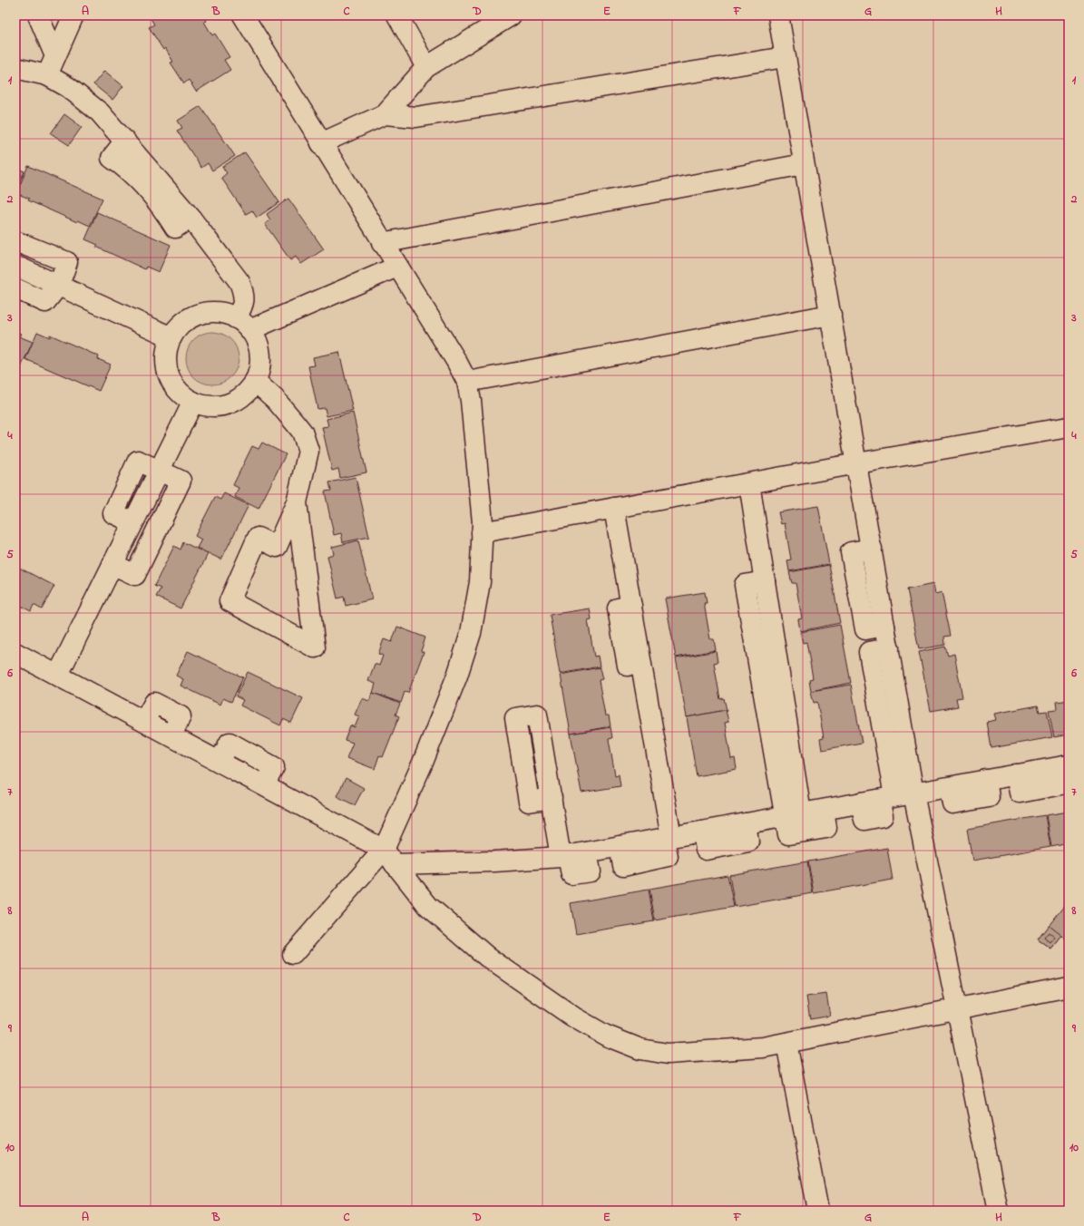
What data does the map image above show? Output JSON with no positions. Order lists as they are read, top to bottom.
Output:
{
  "grid": {
    "columns": [
      "A",
      "B",
      "C",
      "D",
      "E",
      "F",
      "G",
      "H"
    ],
    "rows": [
      "1",
      "2",
      "3",
      "4",
      "5",
      "6",
      "7",
      "8",
      "9",
      "10"
    ]
  }
}
